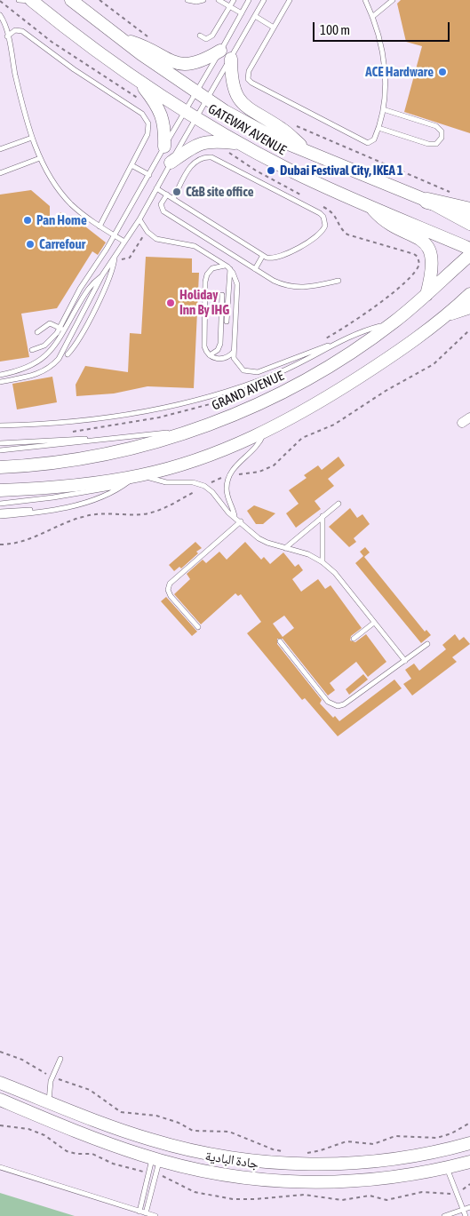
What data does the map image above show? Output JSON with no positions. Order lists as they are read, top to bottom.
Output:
{
  "streets": {
    "street": ["GATEWAY AVENUE", "GRAND AVENUE", "جادة البادية"]
  },
  "places": [
    "ACE Hardware",
    "Dubai Festival City, IKEA 1",
    "C&B site office",
    "Pan Home",
    "Carrefour",
    "Holiday Inn By IHG"
  ],
  "scale_bar": "100 m"
}
